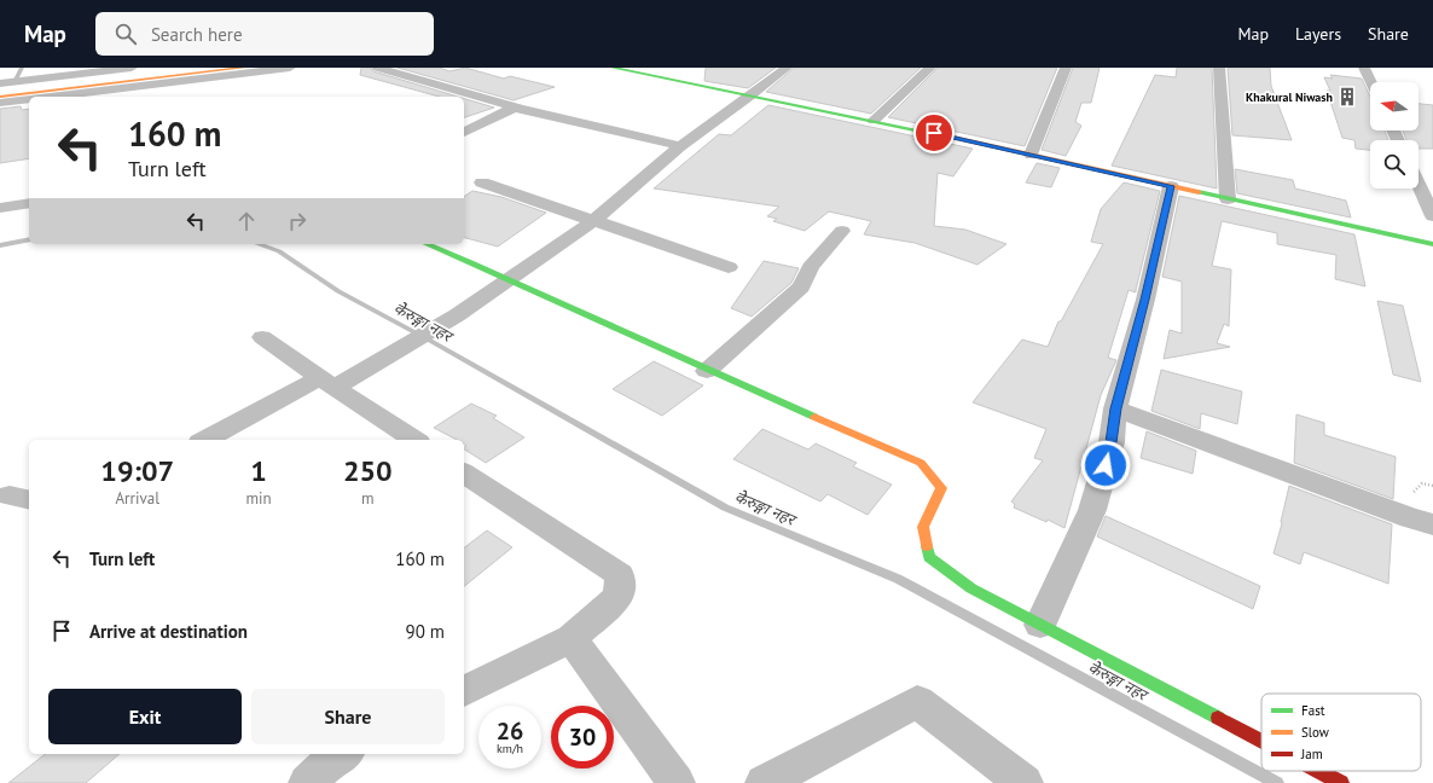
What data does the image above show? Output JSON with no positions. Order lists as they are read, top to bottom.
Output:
{
  "water": ["केेरुङ्गा नहर"],
  "places": {
    "building": ["Khakural Niwash"]
  },
  "legend": ["Fast", "Slow", "Jam"],
  "north": "left",
  "page": {
    "header": "Map",
    "search": "Search here",
    "nav": ["Map", "Layers", "Share"],
    "turn": ["160 m", "Turn left"],
    "eta": [
      "19:07",
      "Arrival",
      "1",
      "min",
      "250",
      "m"
    ],
    "list": [
      {
        "name": "Turn left",
        "value": "160 m"
      },
      {
        "name": "Arrive at destination",
        "value": "90 m"
      }
    ],
    "buttons": ["Exit", "Share"],
    "speed": "26 km/h",
    "limit": "30"
  }
}
